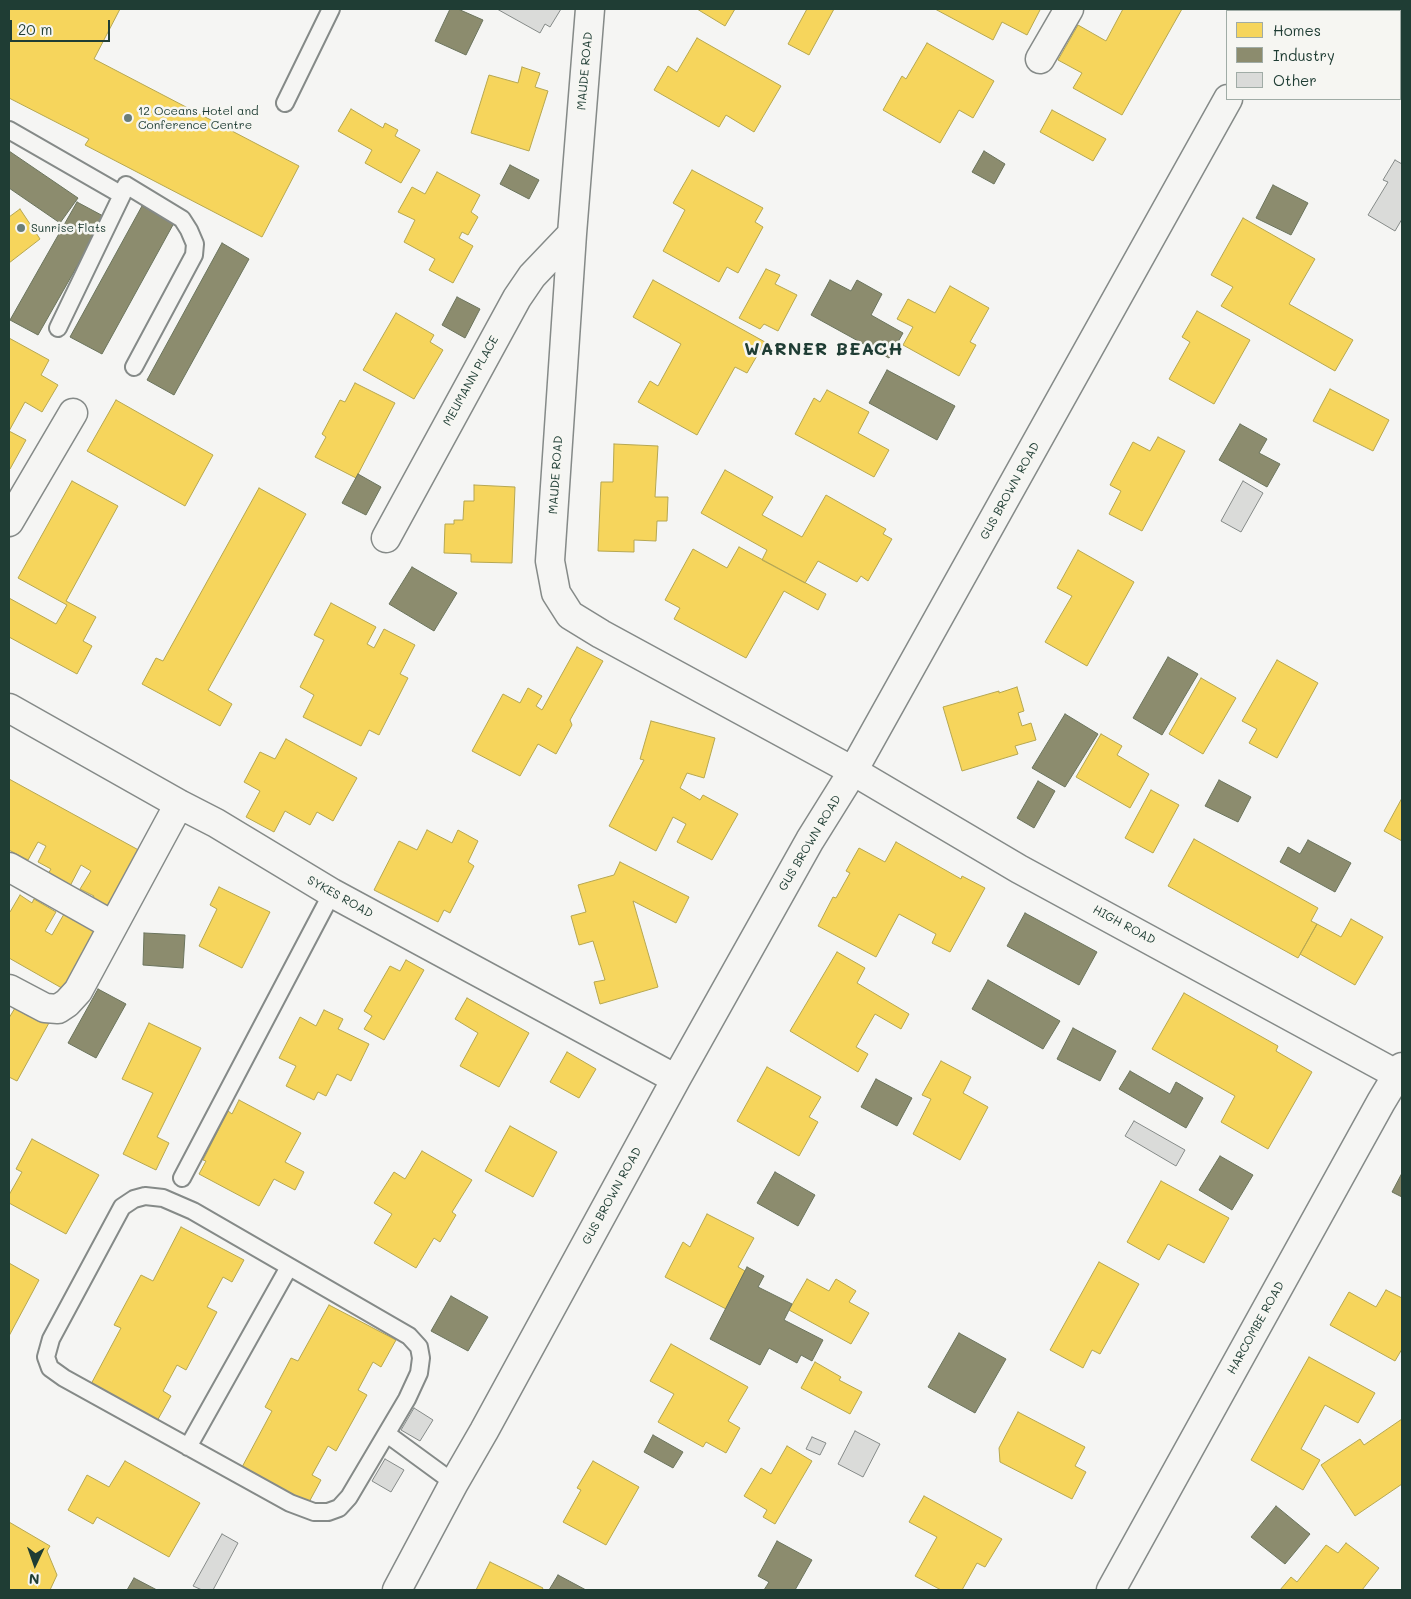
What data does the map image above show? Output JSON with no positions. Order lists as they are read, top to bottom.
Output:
{
  "streets": {
    "street": [
      "MAUDE ROAD",
      "MEUMANN PLACE",
      "GUS BROWN ROAD",
      "SYKES ROAD",
      "HIGH ROAD",
      "HARCOMBE ROAD"
    ]
  },
  "crossings": [
    ["MAUDE ROAD", "MEUMANN PLACE"],
    ["MAUDE ROAD", "GUS BROWN ROAD"],
    ["MAUDE ROAD", "HIGH ROAD"],
    ["GUS BROWN ROAD", "SYKES ROAD"],
    ["GUS BROWN ROAD", "HIGH ROAD"],
    ["HIGH ROAD", "HARCOMBE ROAD"]
  ],
  "districts": ["WARNER BEACH"],
  "places": ["12 Oceans Hotel and Conference Centre", "Sunrise Flats"],
  "legend": ["Homes", "Industry", "Other"],
  "scale_bar": "20 m",
  "north": "bottom"
}
